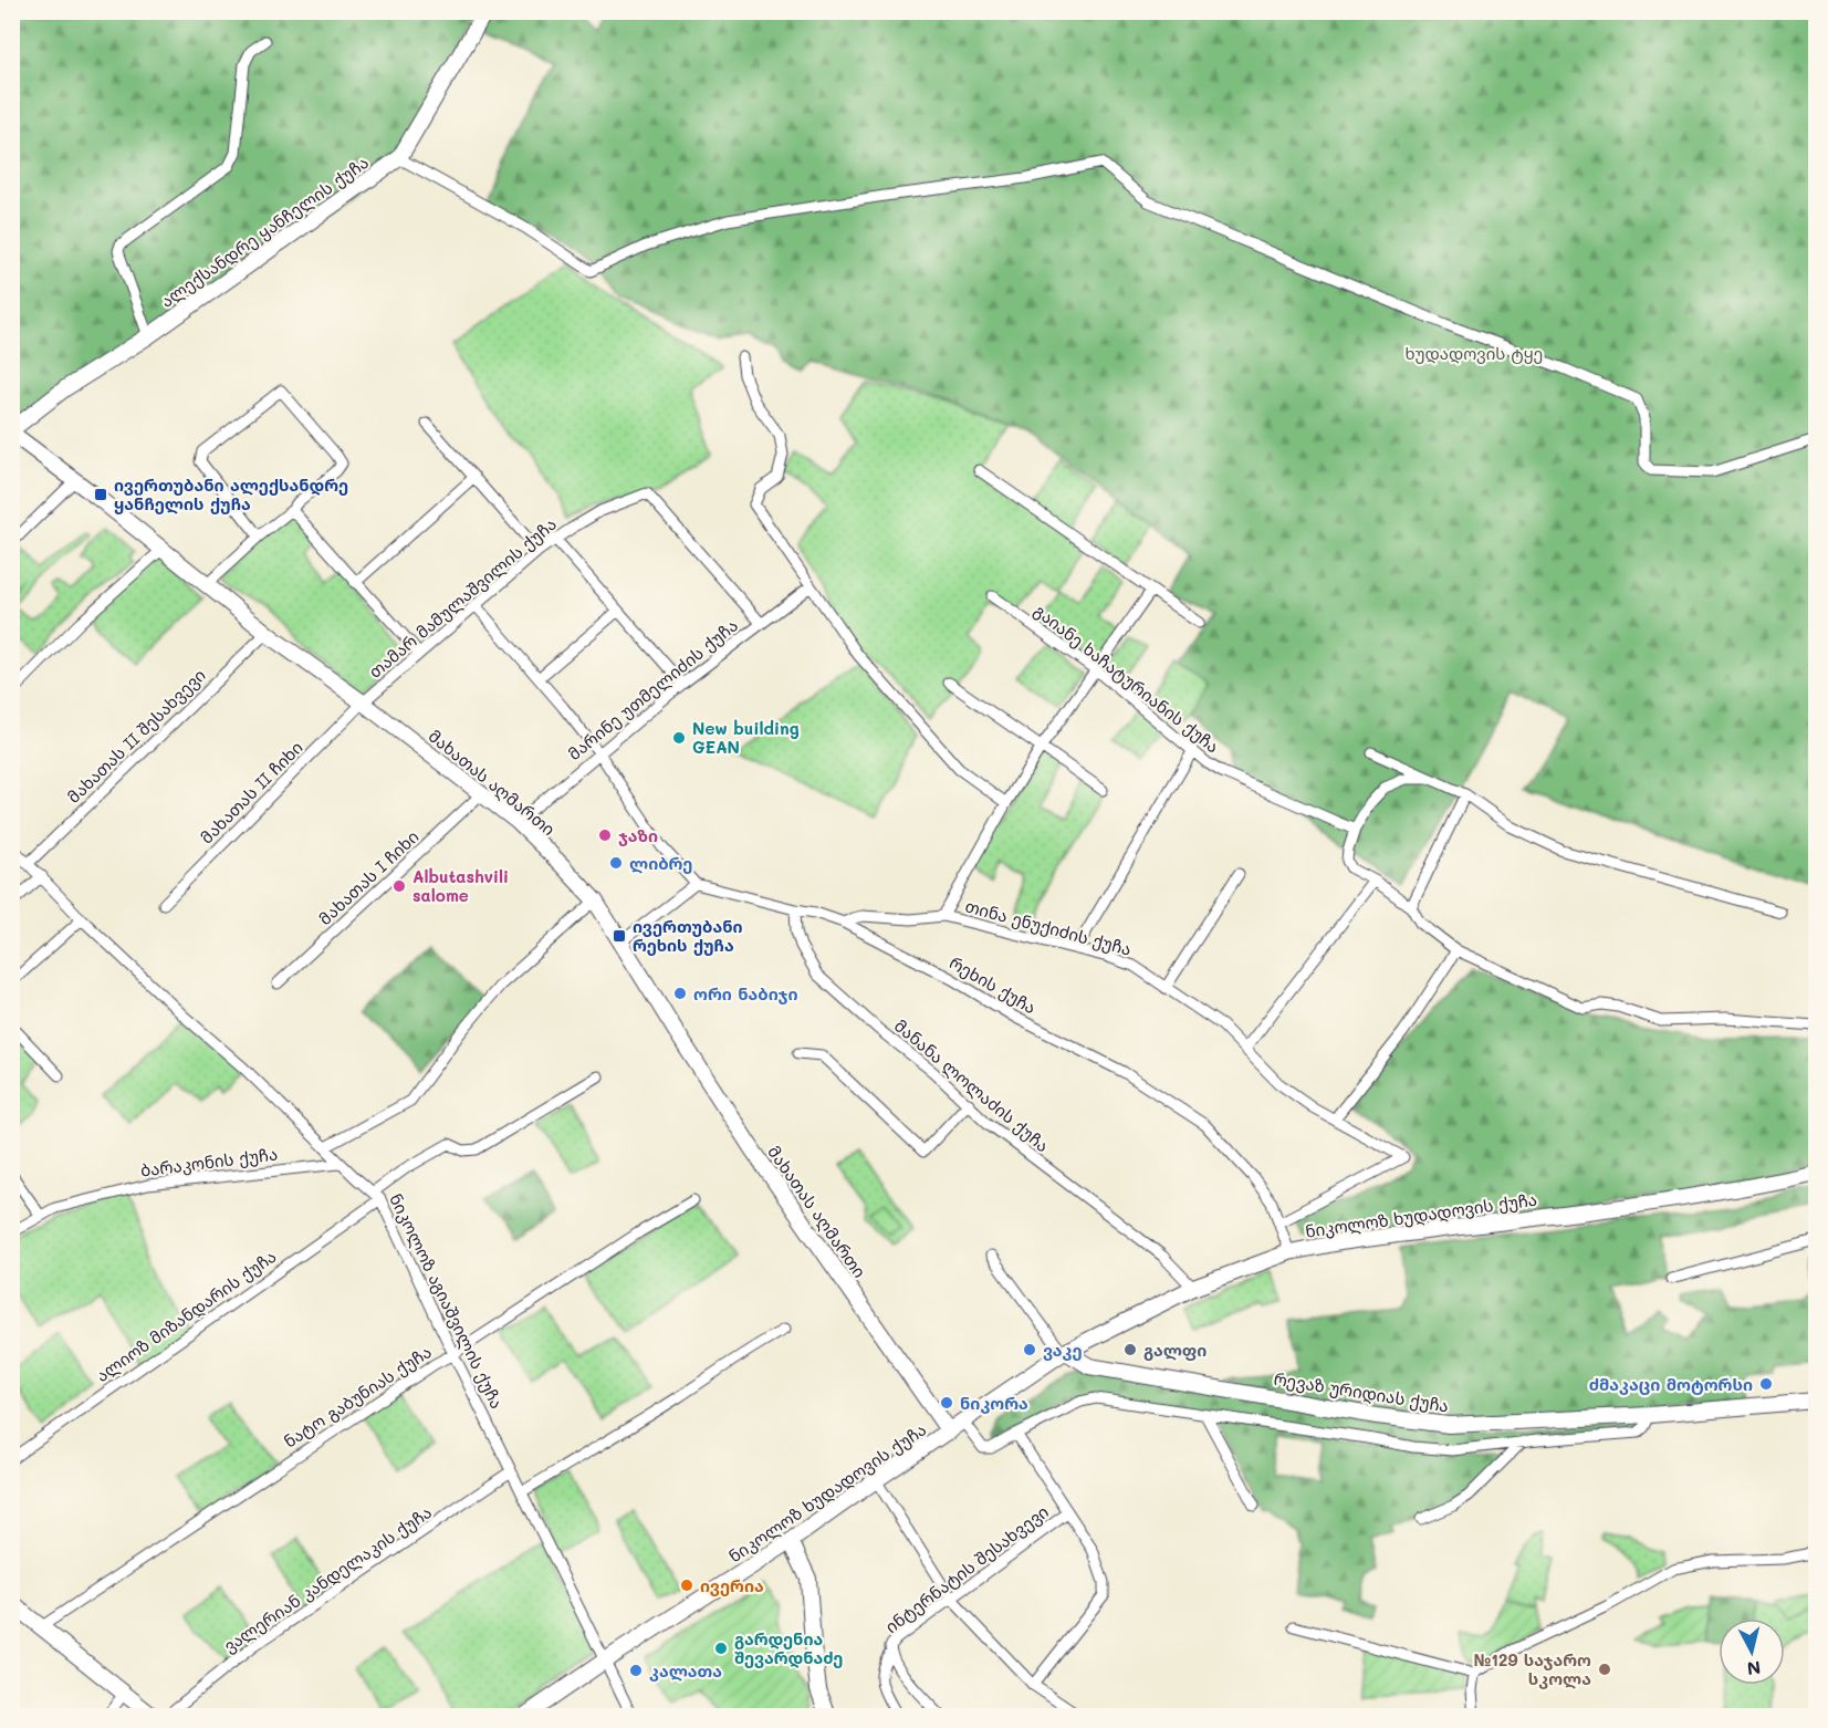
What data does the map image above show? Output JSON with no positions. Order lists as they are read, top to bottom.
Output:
{
  "streets": {
    "main road": [
      "ალექსანდრე ყანჩელის ქუჩა",
      "მახათას აღმართი",
      "ნიკოლოზ ხუდადოვის ქუჩა",
      "რევაზ ურიდიას ქუჩა"
    ],
    "street": [
      "თამარ მამულაშვილის ქუჩა",
      "გაიანე ხაჩატურიანის ქუჩა",
      "მარინე უთმელიძის ქუჩა",
      "მახათას II შესახვევი",
      "მახათას II ჩიხი",
      "მახათას I ჩიხი",
      "თინა ენუქიძის ქუჩა",
      "რეხის ქუჩა",
      "მანანა ლოლაძის ქუჩა",
      "ბარაკონის ქუჩა",
      "ნიკოლოზ აგიაშვილის ქუჩა",
      "ალიოზ მიზანდარის ქუჩა",
      "ნატო გაბუნიას ქუჩა",
      "ინტერნატის შესახვევი",
      "ვალერიან კანდელაკის ქუჩა"
    ]
  },
  "crossings": [
    ["ალექსანდრე ყანჩელის ქუჩა", "მახათას აღმართი"],
    ["თამარ მამულაშვილის ქუჩა", "მარინე უთმელიძის ქუჩა"],
    ["თამარ მამულაშვილის ქუჩა", "მახათას აღმართი"],
    ["თამარ მამულაშვილის ქუჩა", "მახათას II ჩიხი"],
    ["მარინე უთმელიძის ქუჩა", "მახათას აღმართი"],
    ["მახათას II შესახვევი", "მახათას აღმართი"],
    ["მახათას II შესახვევი", "ნიკოლოზ აგიაშვილის ქუჩა"],
    ["მახათას აღმართი", "მახათას II ჩიხი"],
    ["მახათას აღმართი", "მახათას I ჩიხი"],
    ["მახათას აღმართი", "ნიკოლოზ ხუდადოვის ქუჩა"],
    ["თინა ენუქიძის ქუჩა", "რეხის ქუჩა"],
    ["რეხის ქუჩა", "მანანა ლოლაძის ქუჩა"],
    ["რეხის ქუჩა", "ნიკოლოზ ხუდადოვის ქუჩა"],
    ["მანანა ლოლაძის ქუჩა", "ნიკოლოზ ხუდადოვის ქუჩა"],
    ["ბარაკონის ქუჩა", "ნიკოლოზ აგიაშვილის ქუჩა"],
    ["ნიკოლოზ ხუდადოვის ქუჩა", "ნიკოლოზ აგიაშვილის ქუჩა"],
    ["ნიკოლოზ ხუდადოვის ქუჩა", "რევაზ ურიდიას ქუჩა"],
    ["ნიკოლოზ აგიაშვილის ქუჩა", "ალიოზ მიზანდარის ქუჩა"],
    ["ნიკოლოზ აგიაშვილის ქუჩა", "ნატო გაბუნიას ქუჩა"],
    ["ნიკოლოზ აგიაშვილის ქუჩა", "ვალერიან კანდელაკის ქუჩა"]
  ],
  "parks": ["ხუდადოვის ტყე"],
  "places": {
    "transit": ["ივერთუბანი ალექსანდრე ყანჩელის ქუჩა", "ივერთუბანი რეხის ქუჩა"],
    "other": [
      "New building GEAN",
      "ჯაზი",
      "ლიბრე",
      "Albutashvili salome",
      "ორი ნაბიჯი",
      "ვაკე",
      "გალფი",
      "ძმაკაცი მოტორსი",
      "ნიკორა",
      "ივერია",
      "გარდენია შევარდნაძე",
      "№129 საჯარო სკოლა",
      "კალათა"
    ]
  },
  "north": "bottom"
}
